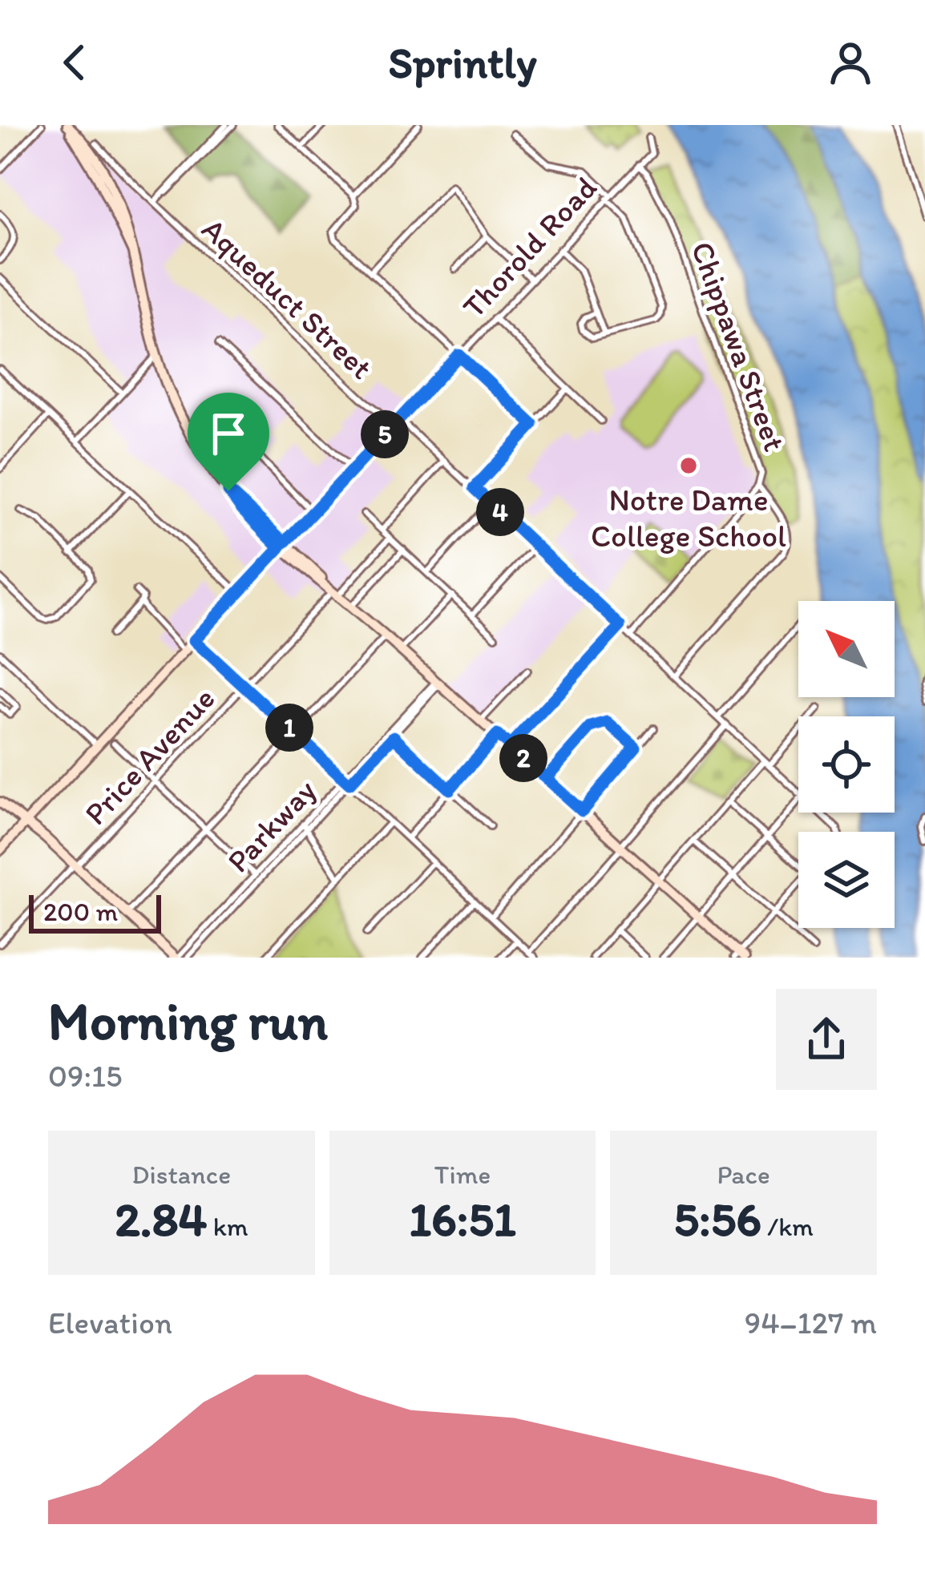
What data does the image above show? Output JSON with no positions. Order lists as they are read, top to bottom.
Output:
{
  "streets": {
    "main road": ["Thorold Road"],
    "street": [
      "Aqueduct Street",
      "Chippawa Street",
      "Price Avenue",
      "Parkway"
    ]
  },
  "crossings": [
    ["Thorold Road", "Aqueduct Street"],
    ["Thorold Road", "Chippawa Street"],
    ["Aqueduct Street", "Chippawa Street"]
  ],
  "places": ["Notre Dame College School"],
  "scale_bar": "200 m",
  "north": "top left",
  "page": {
    "header": "Sprintly",
    "pins": [
      "5",
      "4",
      "1",
      "2"
    ],
    "scale": "200 m",
    "heading": ["Morning run", "09:15"],
    "stats": [
      ["Distance", "2.84 km"],
      ["Time", "16:51"],
      ["Pace", "5:56 /km"]
    ],
    "chart": ["Elevation", "94–127 m"]
  }
}
